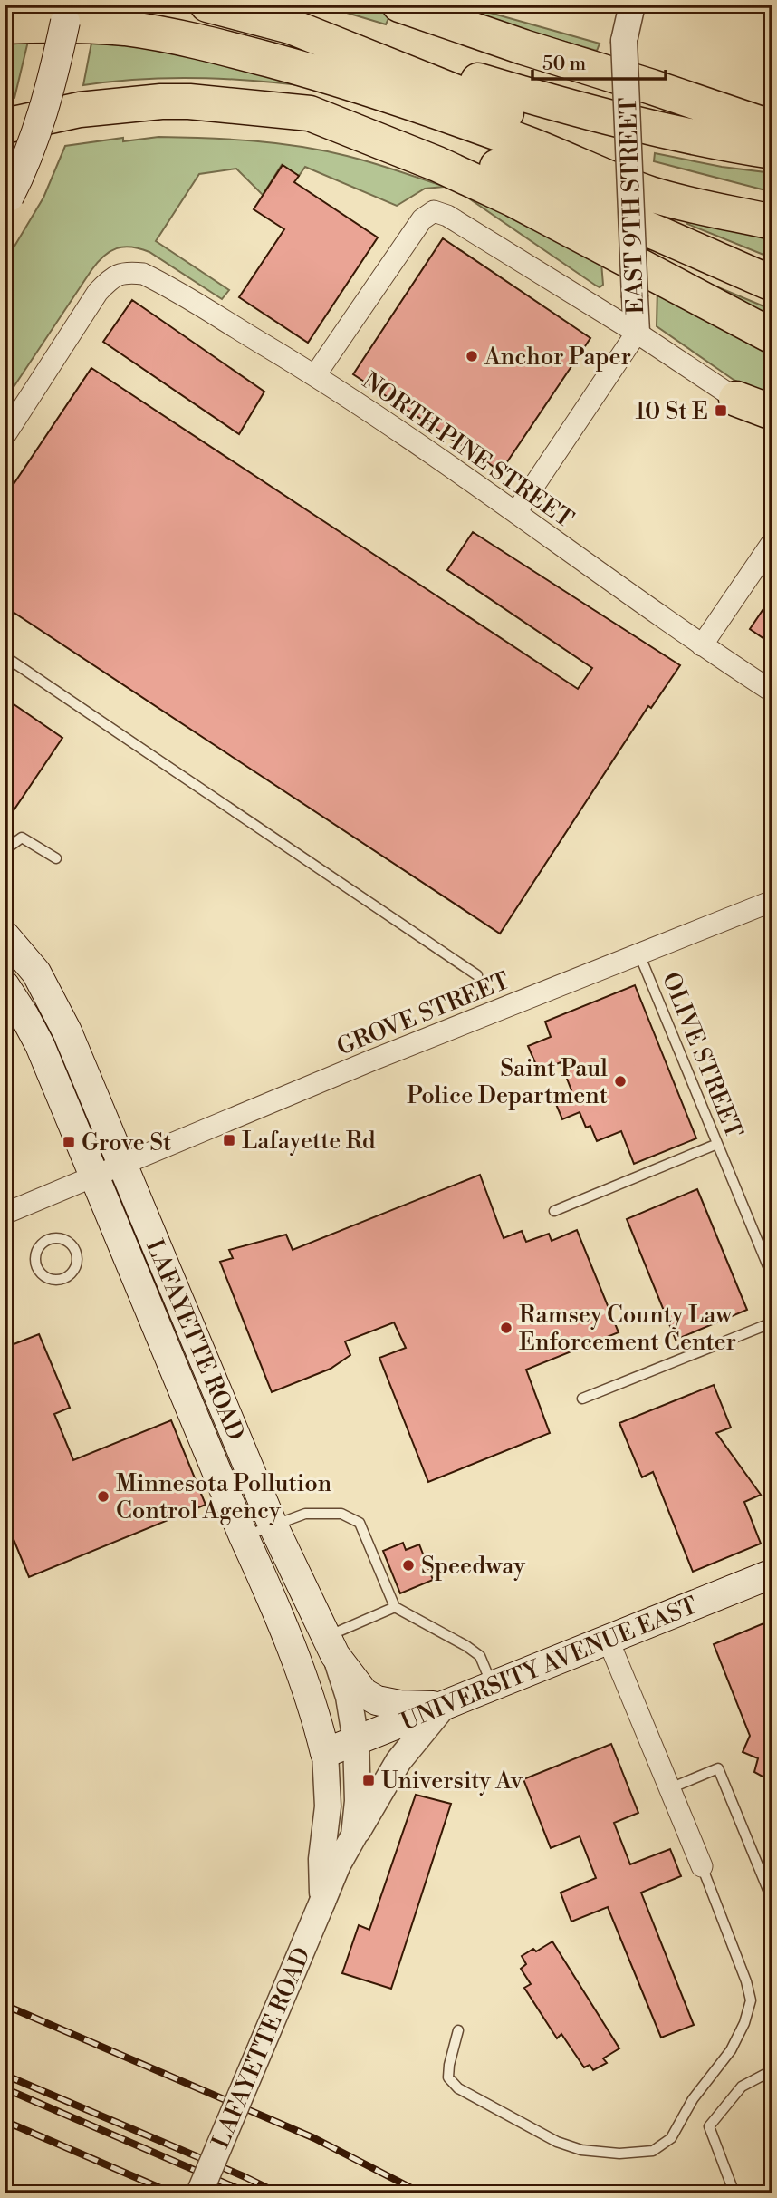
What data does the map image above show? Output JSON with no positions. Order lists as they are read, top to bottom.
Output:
{
  "streets": {
    "main road": ["LAFAYETTE ROAD", "UNIVERSITY AVENUE EAST"],
    "street": ["EAST 9TH STREET", "NORTH PINE STREET", "GROVE STREET"],
    "lane": ["OLIVE STREET"]
  },
  "crossings": [
    ["GROVE STREET", "OLIVE STREET"],
    ["GROVE STREET", "LAFAYETTE ROAD"],
    ["LAFAYETTE ROAD", "UNIVERSITY AVENUE EAST"]
  ],
  "places": {
    "other": [
      "Anchor Paper",
      "Saint Paul Police Department",
      "Ramsey County Law Enforcement Center",
      "Minnesota Pollution Control Agency",
      "Speedway"
    ],
    "transit": [
      "10 St E",
      "Lafayette Rd",
      "Grove St",
      "University Av"
    ]
  },
  "scale_bar": "50 m"
}
